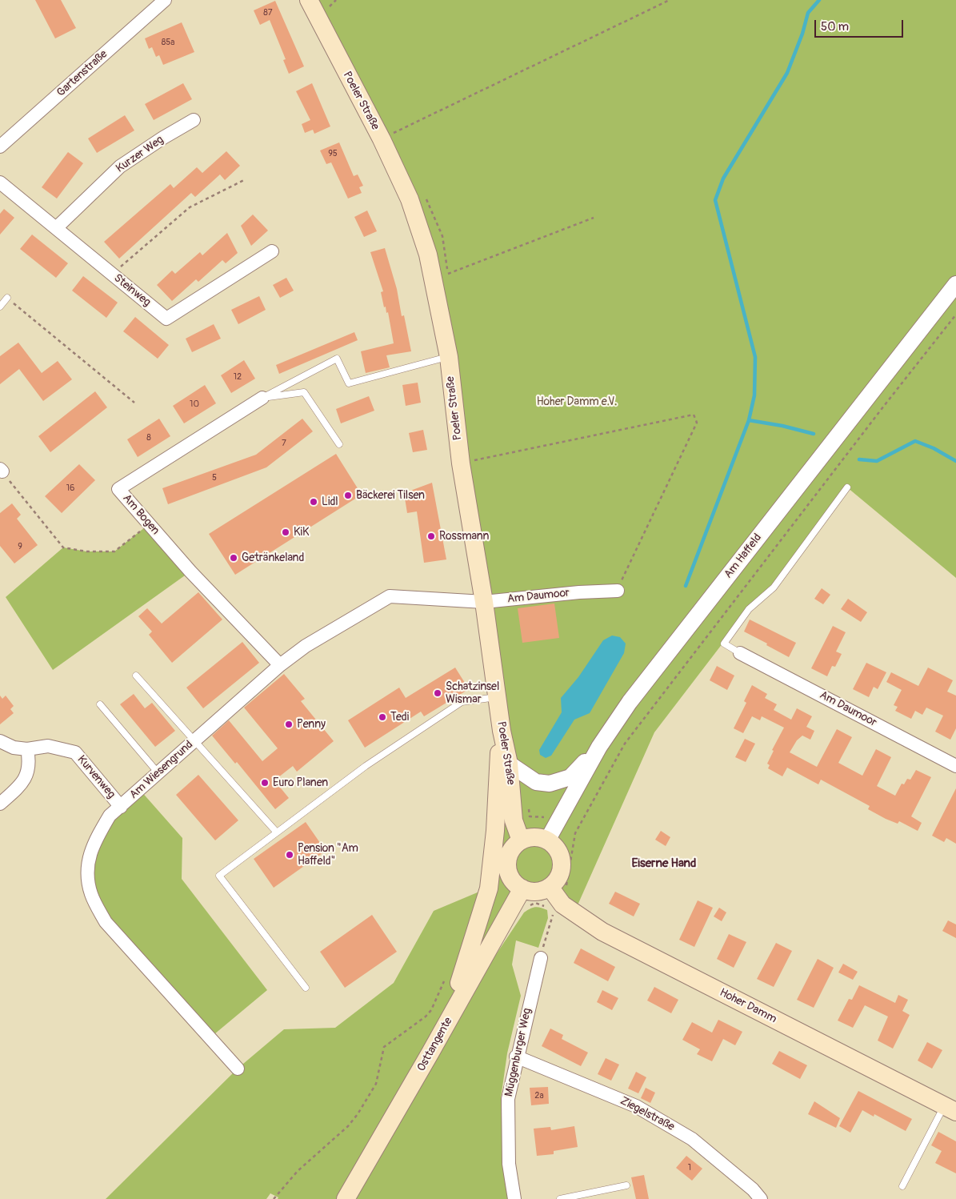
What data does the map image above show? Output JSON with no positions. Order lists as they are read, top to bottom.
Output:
{
  "streets": {
    "main road": ["Poeler Straße", "Hoher Damm", "Osttangente"],
    "street": [
      "Gartenstraße",
      "Kurzer Weg",
      "Steinweg",
      "Am Bogen",
      "Am Haffeld",
      "Am Daumoor",
      "Am Wiesengrund",
      "Kurvenweg",
      "Müggenburger Weg",
      "Ziegelstraße"
    ]
  },
  "crossings": [
    ["Poeler Straße", "Am Haffeld"],
    ["Poeler Straße", "Am Daumoor"],
    ["Poeler Straße", "Am Wiesengrund"],
    ["Poeler Straße", "Hoher Damm"],
    ["Poeler Straße", "Osttangente"],
    ["Kurzer Weg", "Steinweg"],
    ["Am Bogen", "Am Wiesengrund"],
    ["Am Haffeld", "Hoher Damm"],
    ["Am Haffeld", "Osttangente"],
    ["Am Daumoor", "Am Wiesengrund"],
    ["Am Wiesengrund", "Kurvenweg"],
    ["Hoher Damm", "Osttangente"],
    ["Müggenburger Weg", "Ziegelstraße"]
  ],
  "districts": ["Eiserne Hand"],
  "parks": ["Hoher Damm e.V."],
  "places": [
    "Bäckerei Tilsen",
    "Lidl",
    "KiK",
    "Rossmann",
    "Getränkeland",
    "Schatzinsel Wismar",
    "Tedi",
    "Penny",
    "Euro Planen",
    "Pension \"Am Haffeld\""
  ],
  "house_numbers": [
    "87",
    "85a",
    "95",
    "12",
    "10",
    "8",
    "7",
    "5",
    "16",
    "9",
    "2a",
    "1"
  ],
  "scale_bar": "50 m"
}
